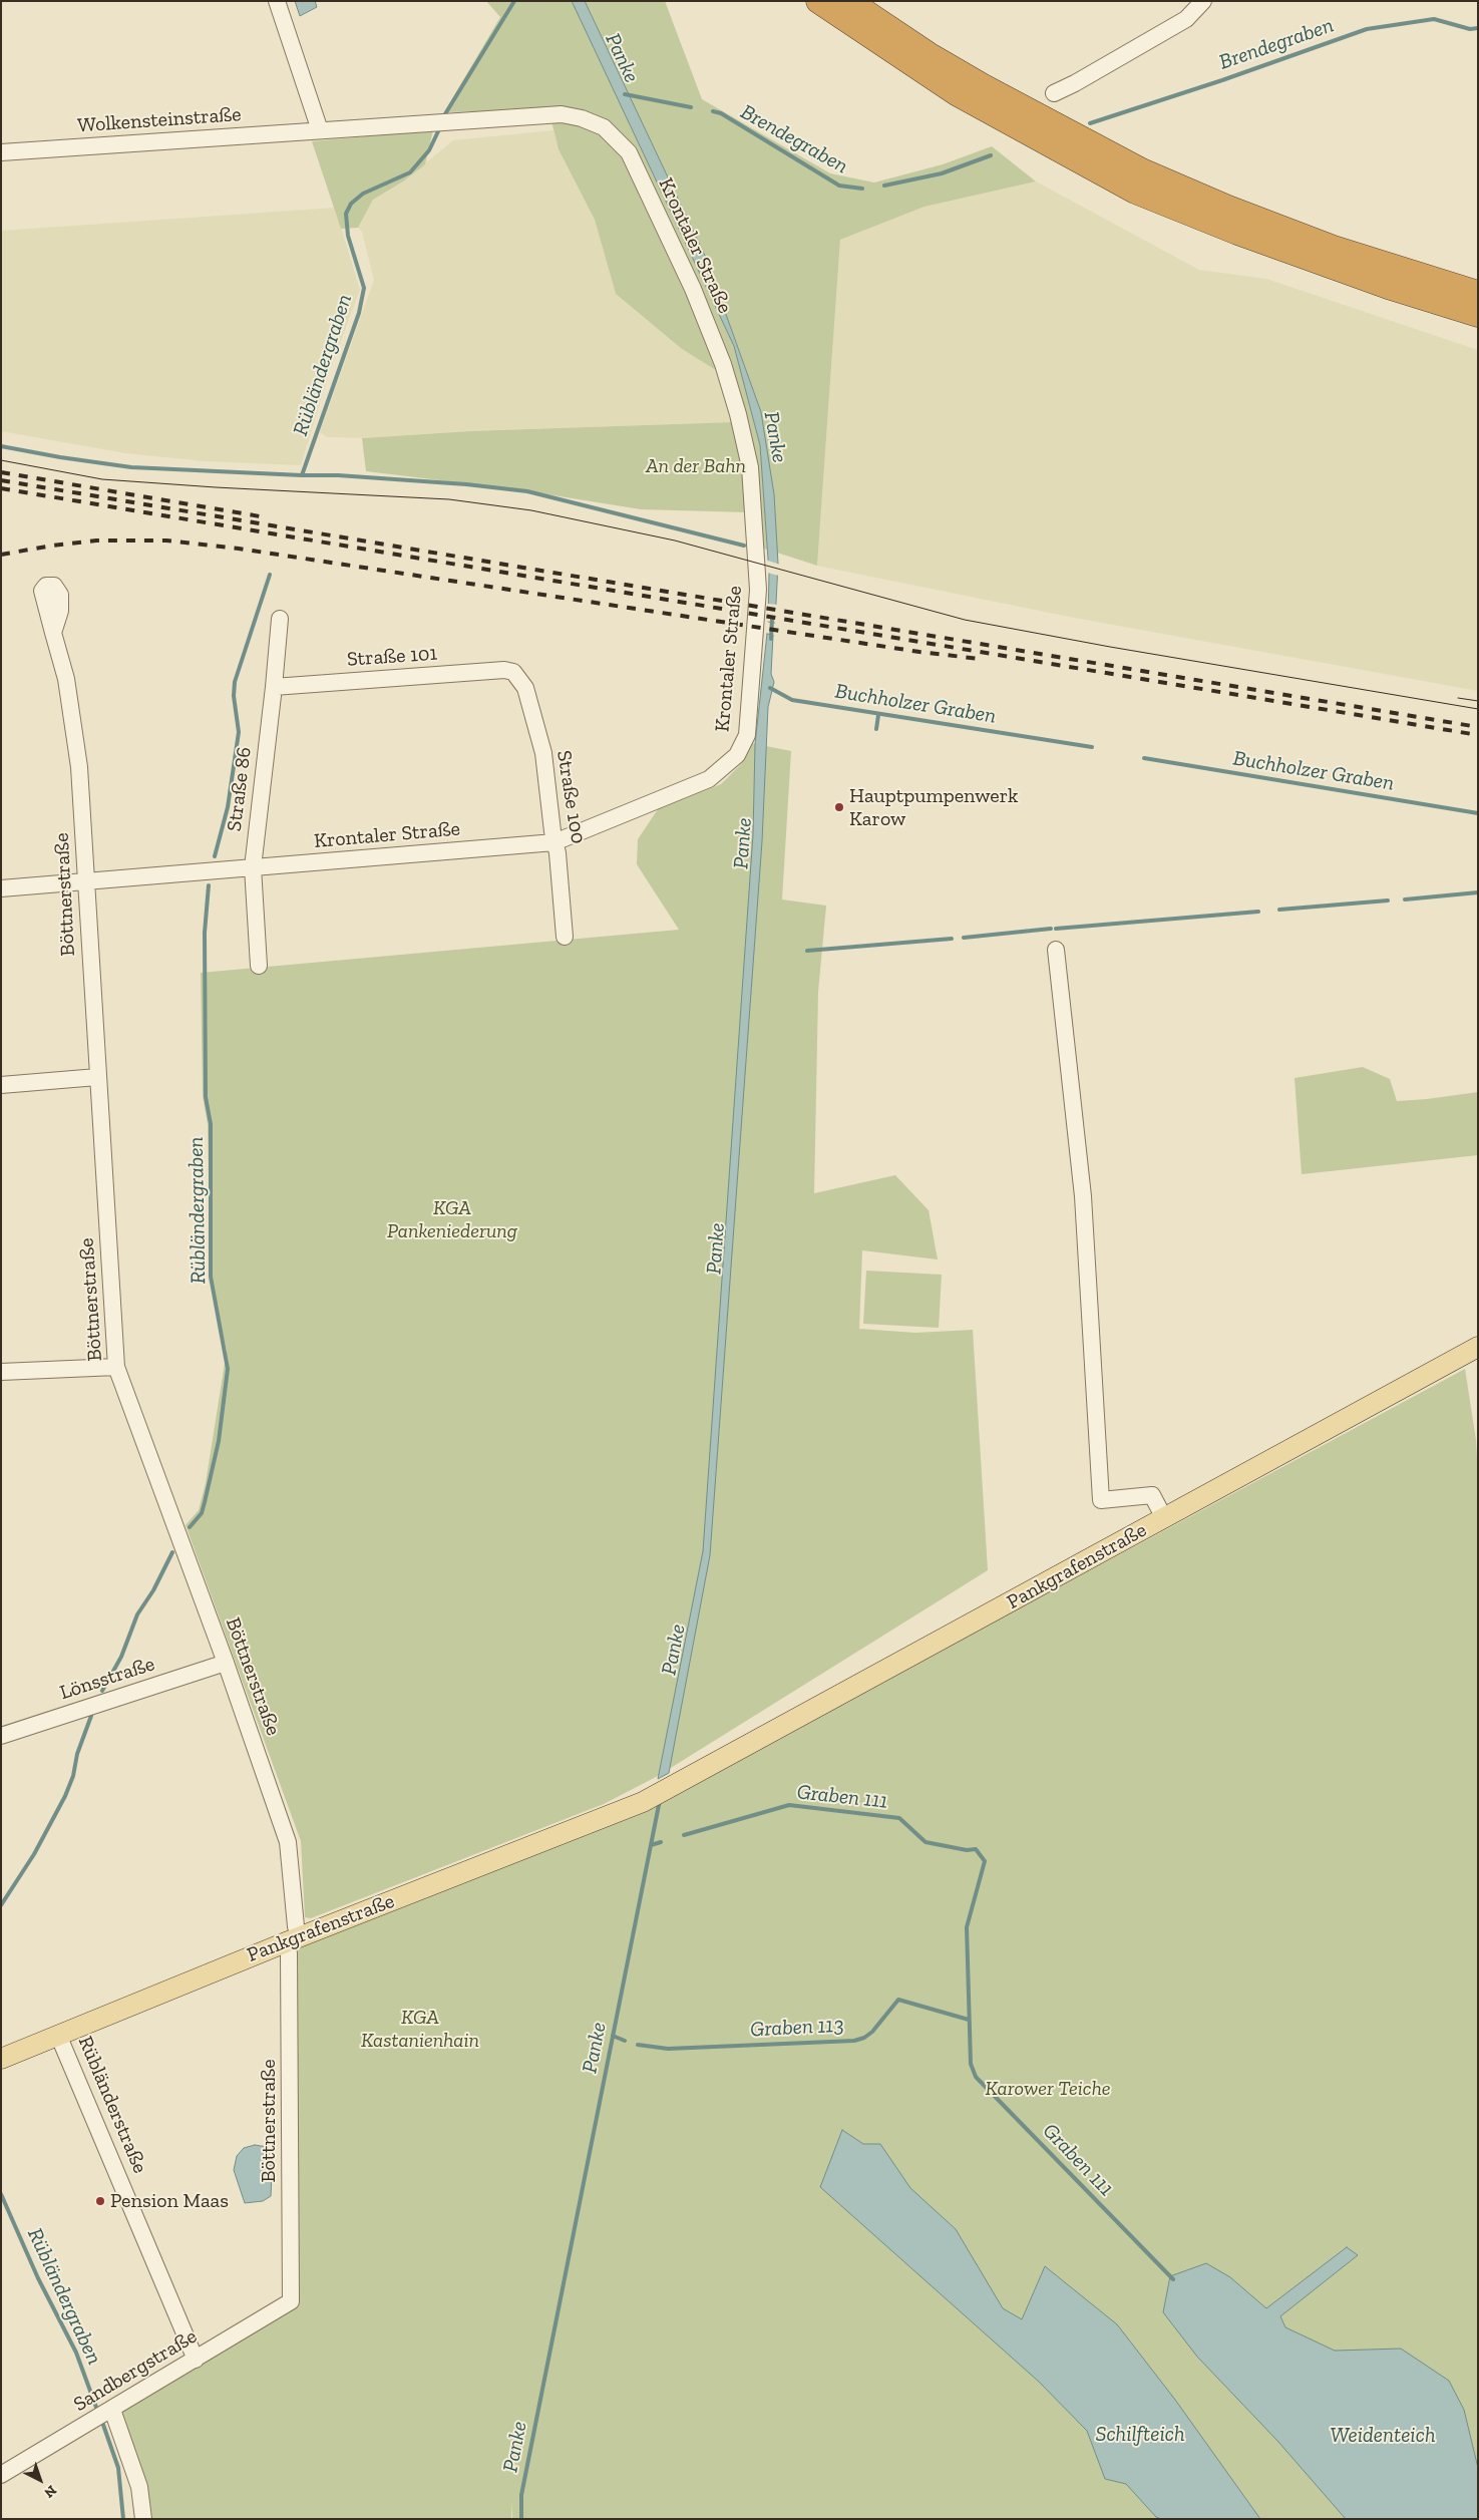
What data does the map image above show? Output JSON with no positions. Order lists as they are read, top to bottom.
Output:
{
  "streets": {
    "main road": ["Pankgrafenstraße"],
    "street": [
      "Wolkensteinstraße",
      "Krontaler Straße",
      "Straße 101",
      "Straße 86",
      "Straße 100",
      "Böttnerstraße",
      "Lönsstraße",
      "Rübländerstraße",
      "Sandbergstraße"
    ]
  },
  "crossings": [
    ["Wolkensteinstraße", "Krontaler Straße"],
    ["Krontaler Straße", "Straße 86"],
    ["Krontaler Straße", "Straße 100"],
    ["Krontaler Straße", "Böttnerstraße"],
    ["Straße 101", "Straße 86"],
    ["Straße 101", "Straße 100"],
    ["Böttnerstraße", "Pankgrafenstraße"],
    ["Böttnerstraße", "Lönsstraße"],
    ["Böttnerstraße", "Sandbergstraße"],
    ["Pankgrafenstraße", "Rübländerstraße"],
    ["Rübländerstraße", "Sandbergstraße"]
  ],
  "water": [
    "Brendegraben",
    "Panke",
    "Rübländergraben",
    "Buchholzer Graben",
    "Graben 111",
    "Graben 113",
    "Schilfteich",
    "Weidenteich"
  ],
  "parks": [
    "An der Bahn",
    "KGA Pankeniederung",
    "KGA Kastanienhain",
    "Karower Teiche"
  ],
  "places": ["Hauptpumpenwerk Karow", "Pension Maas"],
  "north": "bottom right"
}
